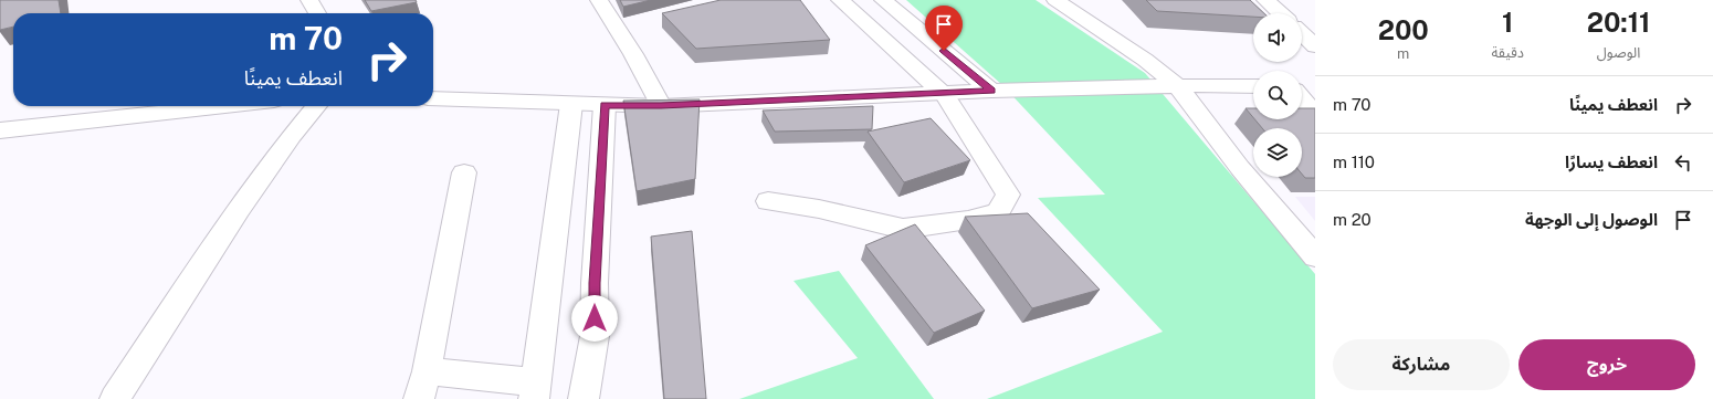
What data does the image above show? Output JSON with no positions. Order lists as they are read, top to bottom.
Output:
{
  "page": {
    "eta": [
      "20:11",
      "الوصول",
      "1",
      "دقيقة",
      "200",
      "m"
    ],
    "turn": ["70 m", "انعطف يمينًا"],
    "list": [
      {
        "name": "انعطف يمينًا",
        "value": "70 m"
      },
      {
        "name": "انعطف يسارًا",
        "value": "110 m"
      },
      {
        "name": "الوصول إلى الوجهة",
        "value": "20 m"
      }
    ],
    "buttons": ["خروج", "مشاركة"]
  }
}
